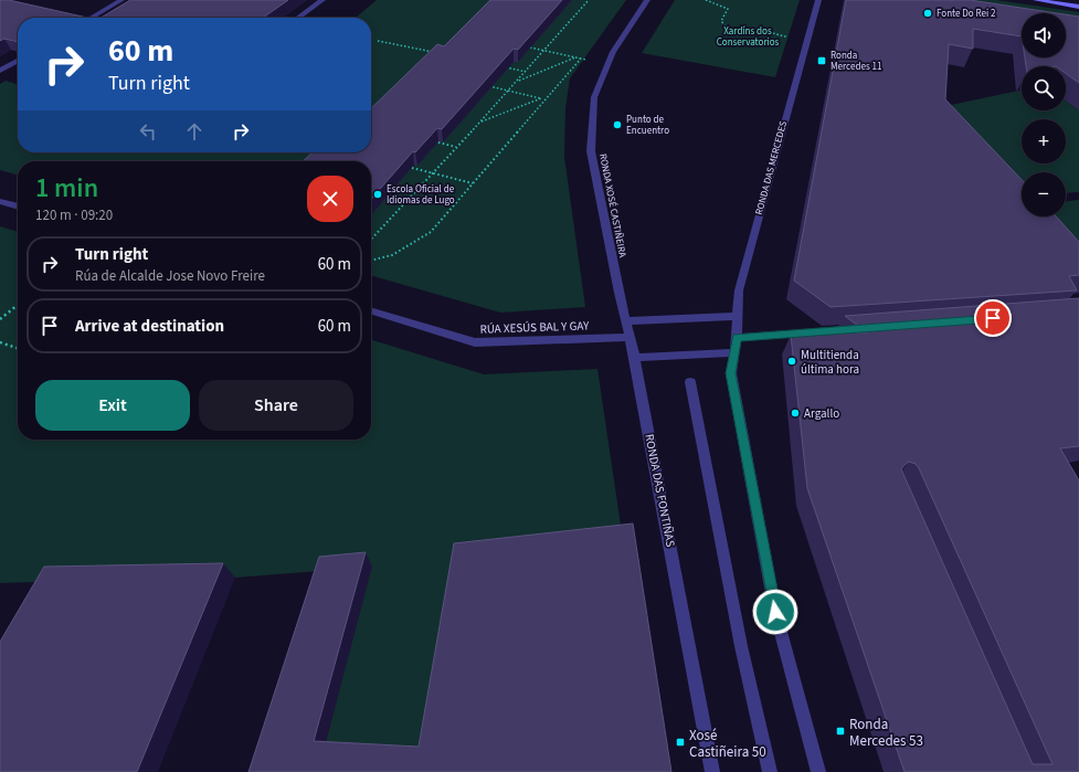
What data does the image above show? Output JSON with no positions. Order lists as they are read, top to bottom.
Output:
{
  "streets": {
    "street": [
      "RONDA DAS MERCEDES",
      "RONDA XOSÉ CASTIÑEIRA",
      "RÚA XESÚS BAL Y GAY",
      "RONDA DAS FONTIÑAS"
    ]
  },
  "crossings": [
    ["RONDA XOSÉ CASTIÑEIRA", "RONDA DAS FONTIÑAS"],
    ["RÚA XESÚS BAL Y GAY", "RONDA DAS FONTIÑAS"]
  ],
  "parks": ["Xardíns dos Conservatorios"],
  "places": {
    "other": [
      "Fonte Do Rei 2",
      "Punto de Encuentro",
      "Escola Oficial de Idiomas de Lugo",
      "Multitienda última hora",
      "Argallo"
    ],
    "transit": ["Ronda Mercedes 11", "Ronda Mercedes 53", "Xosé Castiñeira 50"]
  },
  "page": {
    "map_buttons": ["+", "−"],
    "turn": ["60 m", "Turn right"],
    "heading": ["1 min", "120 m · 09:20"],
    "list": [
      {
        "name": "Turn right",
        "note": "Rúa de Alcalde Jose Novo Freire",
        "value": "60 m"
      },
      {
        "name": "Arrive at destination",
        "value": "60 m"
      }
    ],
    "buttons": ["Exit", "Share"]
  }
}
